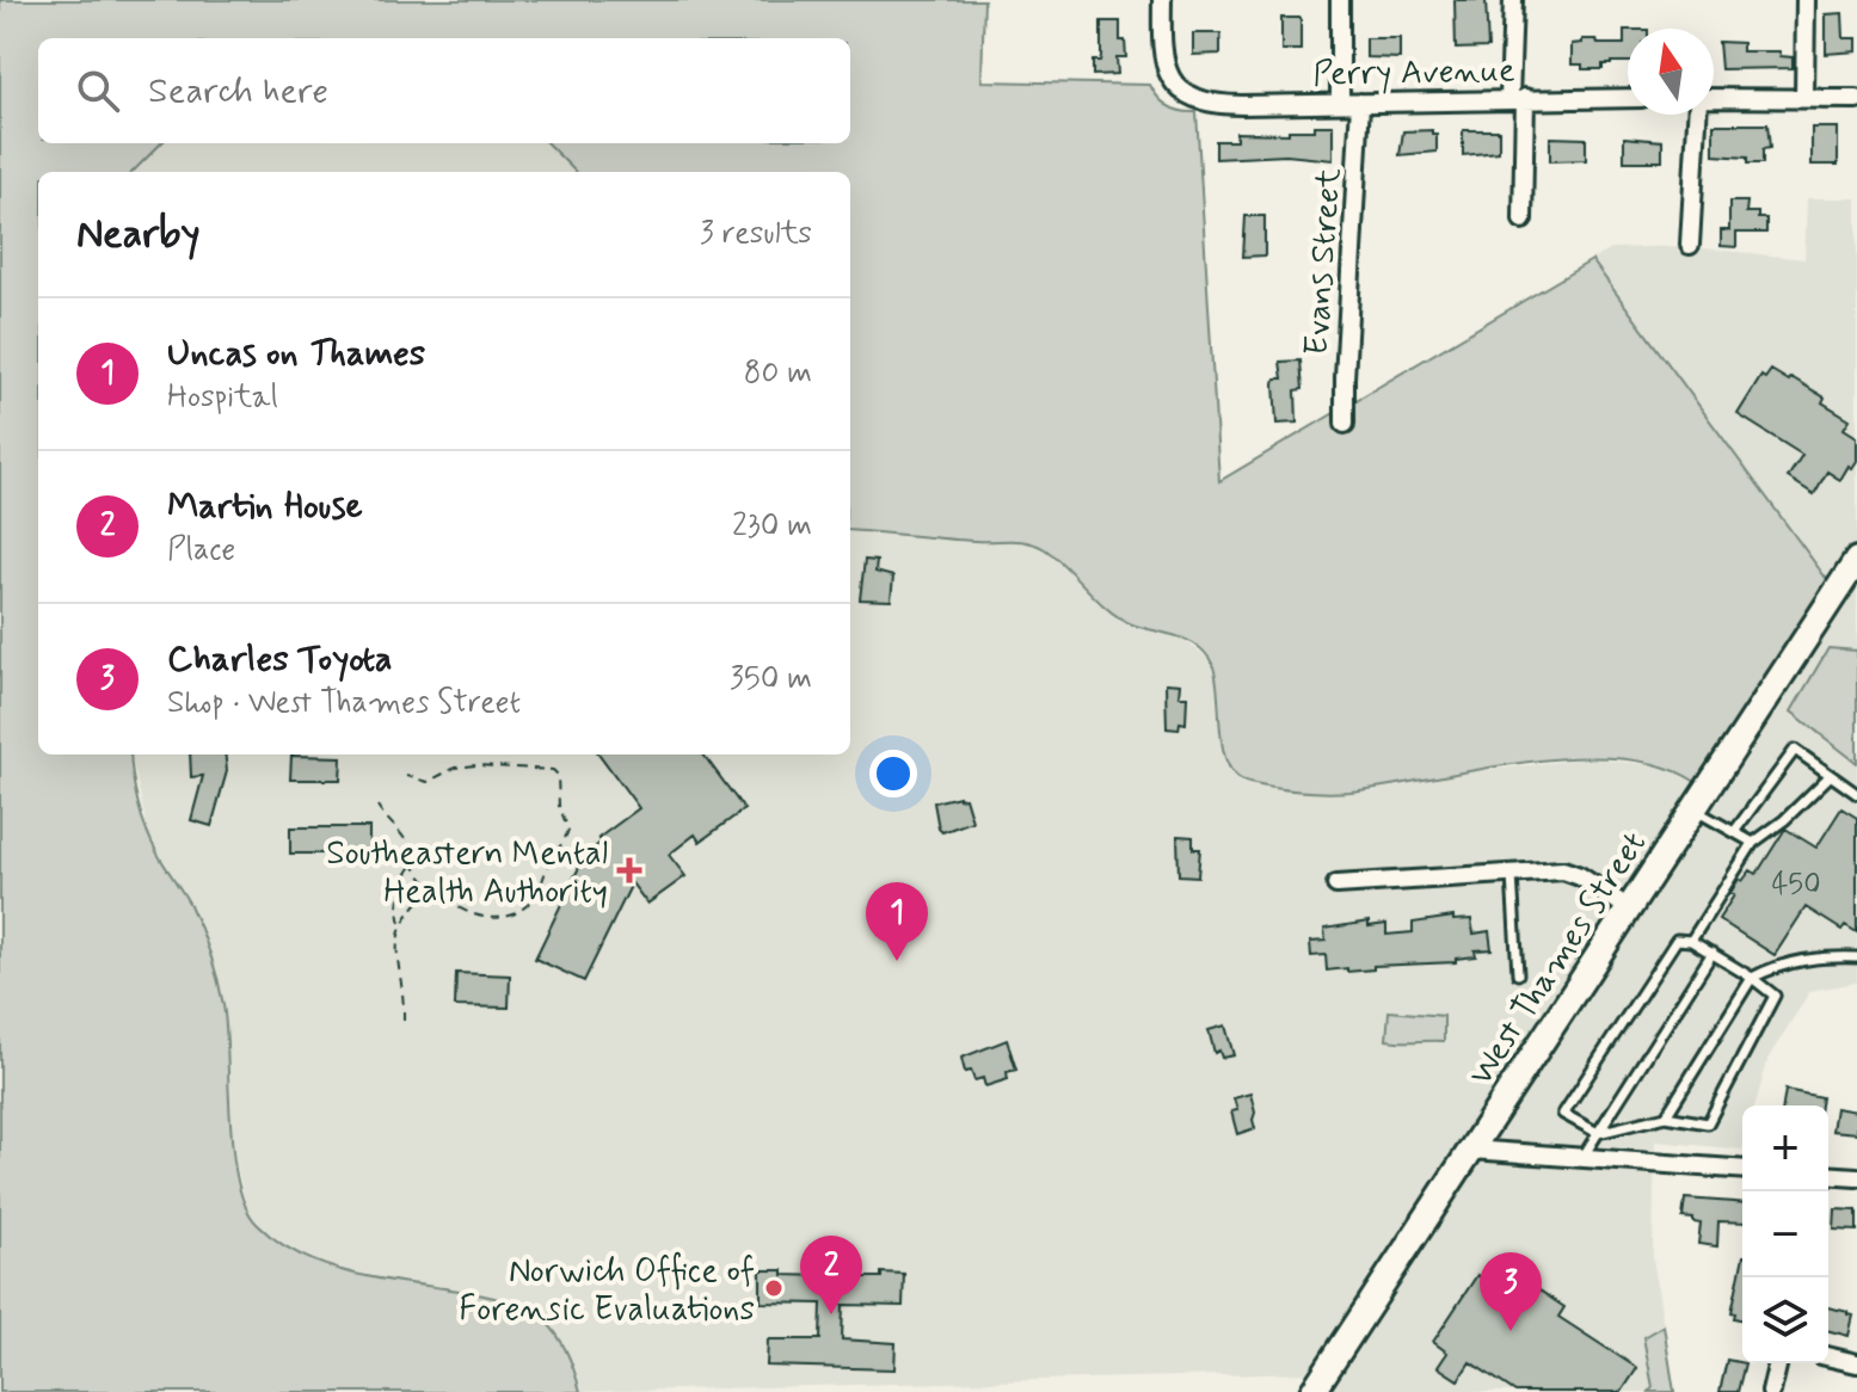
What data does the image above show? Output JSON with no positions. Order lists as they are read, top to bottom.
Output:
{
  "streets": {
    "main road": ["West Thames Street"],
    "street": ["Perry Avenue", "Evans Street"]
  },
  "crossings": [
    ["Perry Avenue", "Evans Street"]
  ],
  "places": {
    "health": ["Southeastern Mental Health Authority"],
    "other": ["Norwich Office of Forensic Evaluations"]
  },
  "house_numbers": ["450"],
  "north": "top",
  "page": {
    "search": "Search here",
    "heading": ["Nearby", "3 results"],
    "list": [
      {
        "mark": "1",
        "name": "Uncas on Thames",
        "note": "Hospital",
        "value": "80 m"
      },
      {
        "mark": "2",
        "name": "Martin House",
        "note": "Place",
        "value": "230 m"
      },
      {
        "mark": "3",
        "name": "Charles Toyota",
        "note": "Shop · West Thames Street",
        "value": "350 m"
      }
    ],
    "pins": ["1", "2", "3"],
    "map_buttons": ["+", "−"]
  }
}
